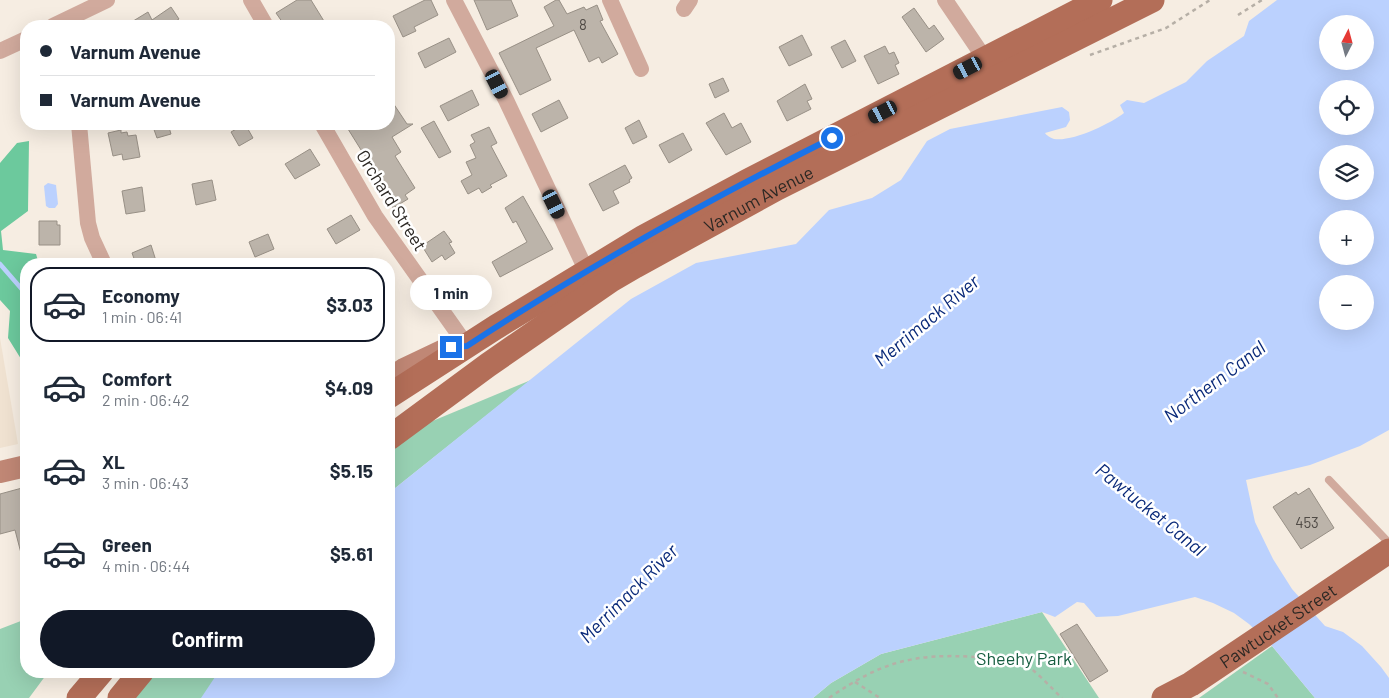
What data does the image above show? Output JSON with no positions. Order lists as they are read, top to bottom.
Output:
{
  "streets": {
    "main road": ["Varnum Avenue", "Pawtucket Street"],
    "street": ["Orchard Street"]
  },
  "crossings": [
    ["Varnum Avenue", "Orchard Street"]
  ],
  "water": ["Merrimack River", "Northern Canal", "Pawtucket Canal"],
  "parks": ["Sheehy Park"],
  "house_numbers": ["8", "453"],
  "north": "top",
  "page": {
    "map_buttons": ["+", "−"],
    "banner": ["Varnum Avenue", "Varnum Avenue"],
    "list": [
      {
        "name": "Economy",
        "note": "1 min · 06:41",
        "value": "$3.03"
      },
      {
        "name": "Comfort",
        "note": "2 min · 06:42",
        "value": "$4.09"
      },
      {
        "name": "XL",
        "note": "3 min · 06:43",
        "value": "$5.15"
      },
      {
        "name": "Green",
        "note": "4 min · 06:44",
        "value": "$5.61"
      }
    ],
    "bubble": "1 min",
    "buttons": "Confirm"
  }
}
